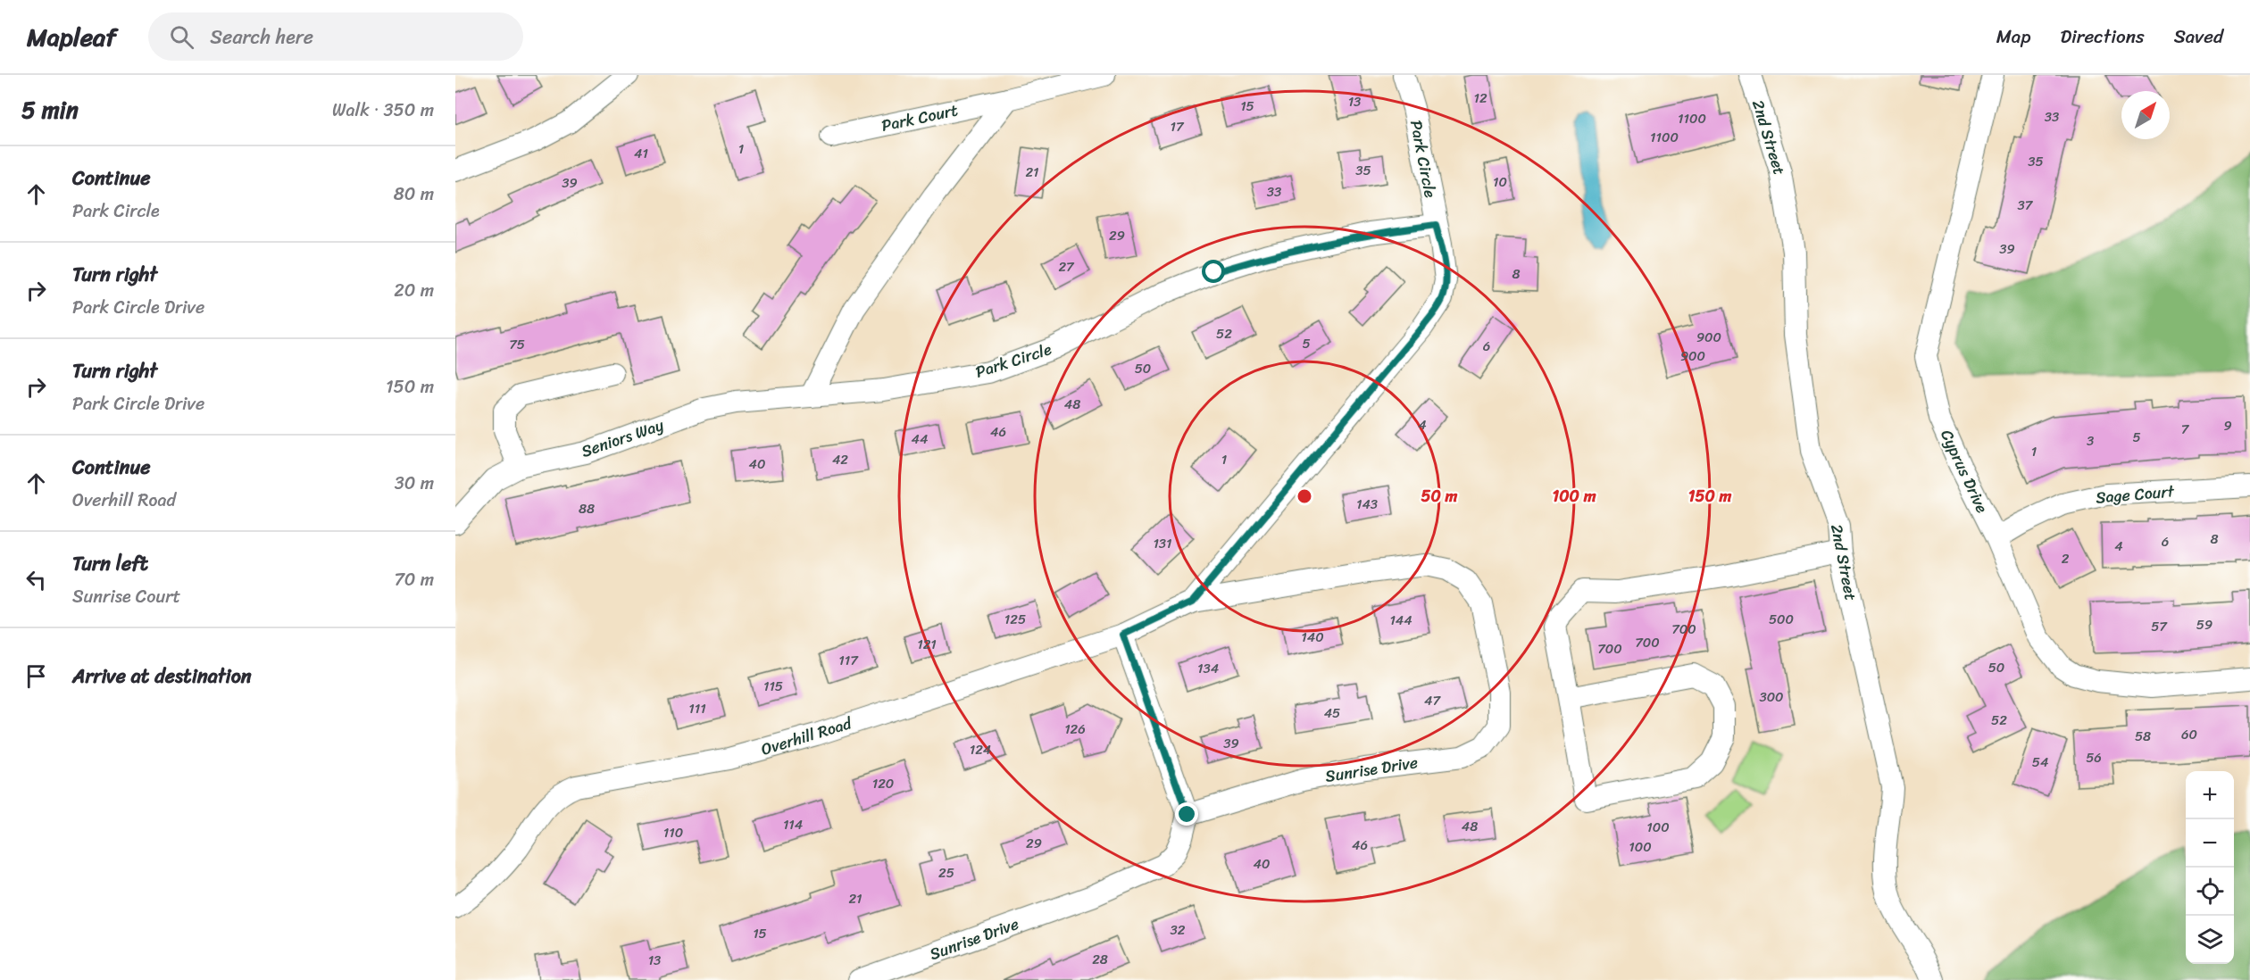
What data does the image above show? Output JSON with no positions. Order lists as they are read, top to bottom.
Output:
{
  "streets": {
    "street": [
      "Park Court",
      "2nd Street",
      "Park Circle",
      "Seniors Way",
      "Cyprus Drive",
      "Sage Court",
      "Overhill Road",
      "Sunrise Drive"
    ]
  },
  "crossings": [
    ["Park Circle", "Seniors Way"],
    ["Cyprus Drive", "Sage Court"],
    ["Overhill Road", "Sunrise Drive"]
  ],
  "house_numbers": [
    "12",
    "13",
    "15",
    "33",
    "1100",
    "17",
    "1100",
    "1",
    "41",
    "35",
    "35",
    "21",
    "10",
    "39",
    "33",
    "37",
    "29",
    "39",
    "27",
    "8",
    "52",
    "900",
    "5",
    "75",
    "6",
    "900",
    "50",
    "48",
    "4",
    "9",
    "7",
    "46",
    "5",
    "44",
    "3",
    "1",
    "42",
    "1",
    "40",
    "143",
    "88",
    "8",
    "6",
    "131",
    "4",
    "2",
    "125",
    "500",
    "144",
    "59",
    "57",
    "700",
    "140",
    "700",
    "121",
    "700",
    "117",
    "50",
    "134",
    "115",
    "300",
    "47",
    "111",
    "45",
    "52",
    "126",
    "60",
    "58",
    "39",
    "124",
    "56",
    "54",
    "120",
    "114",
    "48",
    "100",
    "110",
    "29",
    "46",
    "100",
    "40",
    "25",
    "21",
    "32",
    "15",
    "28",
    "13"
  ],
  "north": "top right",
  "page": {
    "header": "Mapleaf",
    "search": "Search here",
    "nav": ["Map", "Directions", "Saved"],
    "heading": ["5 min", "Walk · 350 m"],
    "list": [
      ["Continue", "Park Circle", "80 m"],
      ["Turn right", "Park Circle Drive", "20 m"],
      ["Turn right", "Park Circle Drive", "150 m"],
      ["Continue", "Overhill Road", "30 m"],
      ["Turn left", "Sunrise Court", "70 m"],
      "Arrive at destination"
    ],
    "map_buttons": ["+", "−"]
  },
  "rings": ["50 m", "100 m", "150 m"]
}
